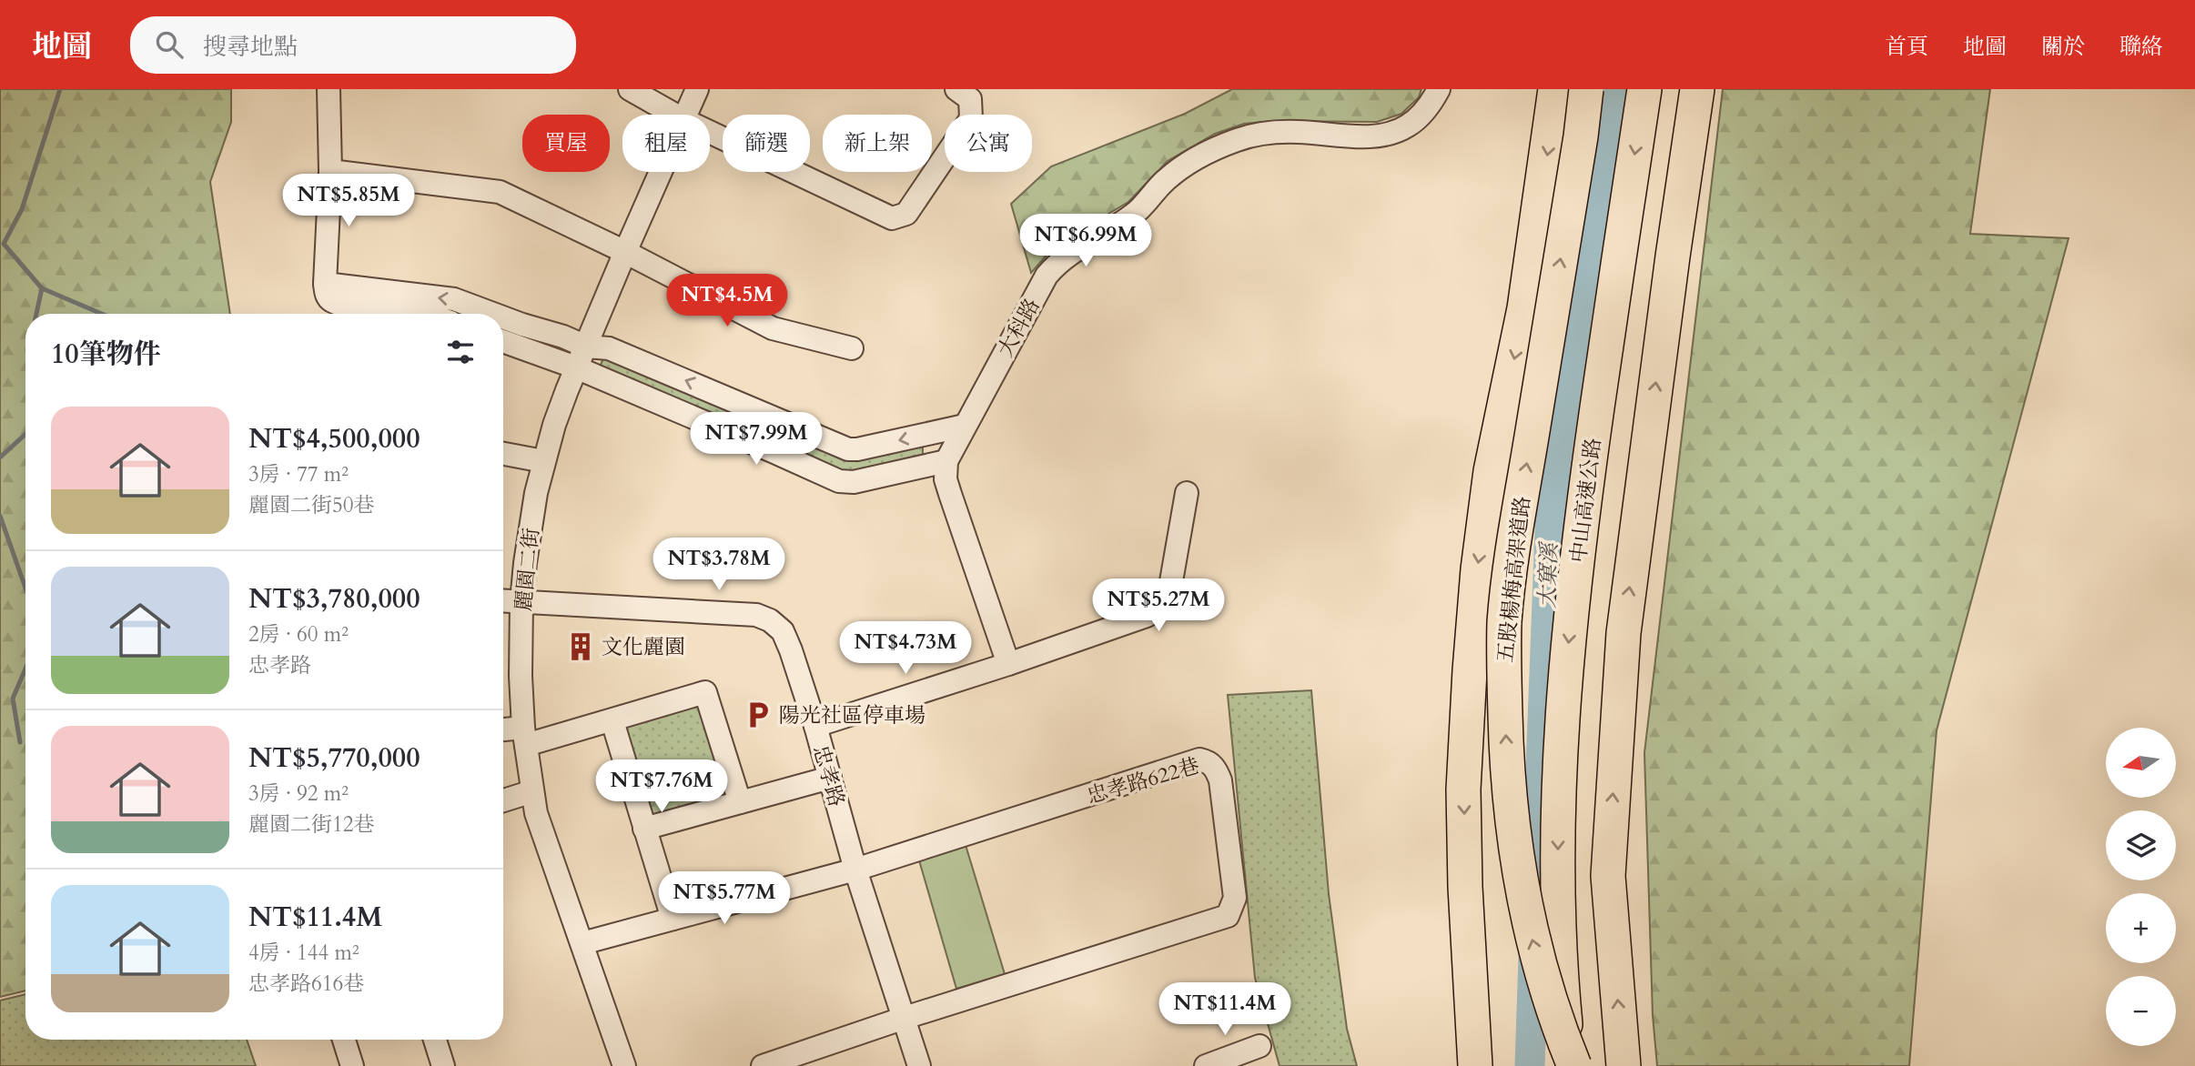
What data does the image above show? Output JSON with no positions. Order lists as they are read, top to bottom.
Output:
{
  "streets": {
    "highway": ["中山高速公路", "五股楊梅高架道路"],
    "street": [
      "大科路",
      "麗園二街",
      "忠孝路",
      "忠孝路622巷"
    ]
  },
  "crossings": [
    ["中山高速公路", "五股楊梅高架道路"],
    ["麗園二街", "忠孝路"],
    ["忠孝路", "忠孝路622巷"]
  ],
  "water": ["大窠溪"],
  "places": {
    "building": ["文化麗園"],
    "parking": ["陽光社區停車場"]
  },
  "north": "left",
  "page": {
    "header": "地圖",
    "search": "搜尋地點",
    "nav": [
      "首頁",
      "地圖",
      "關於",
      "聯絡"
    ],
    "chip": [
      "買屋",
      "租屋",
      "篩選",
      "新上架",
      "公寓"
    ],
    "price": [
      "NT$5.85M",
      "NT$6.99M",
      "NT$4.5M",
      "NT$7.99M",
      "NT$3.78M",
      "NT$5.27M",
      "NT$4.73M",
      "NT$7.76M",
      "NT$5.77M",
      "NT$11.4M"
    ],
    "heading": "10筆物件",
    "list": [
      {
        "name": "NT$4,500,000",
        "note": "3房 · 77 m² · 麗園二街50巷"
      },
      {
        "name": "NT$3,780,000",
        "note": "2房 · 60 m² · 忠孝路"
      },
      {
        "name": "NT$5,770,000",
        "note": "3房 · 92 m² · 麗園二街12巷"
      },
      {
        "name": "NT$11.4M",
        "note": "4房 · 144 m² · 忠孝路616巷"
      }
    ],
    "map_buttons": ["+", "−"]
  }
}
